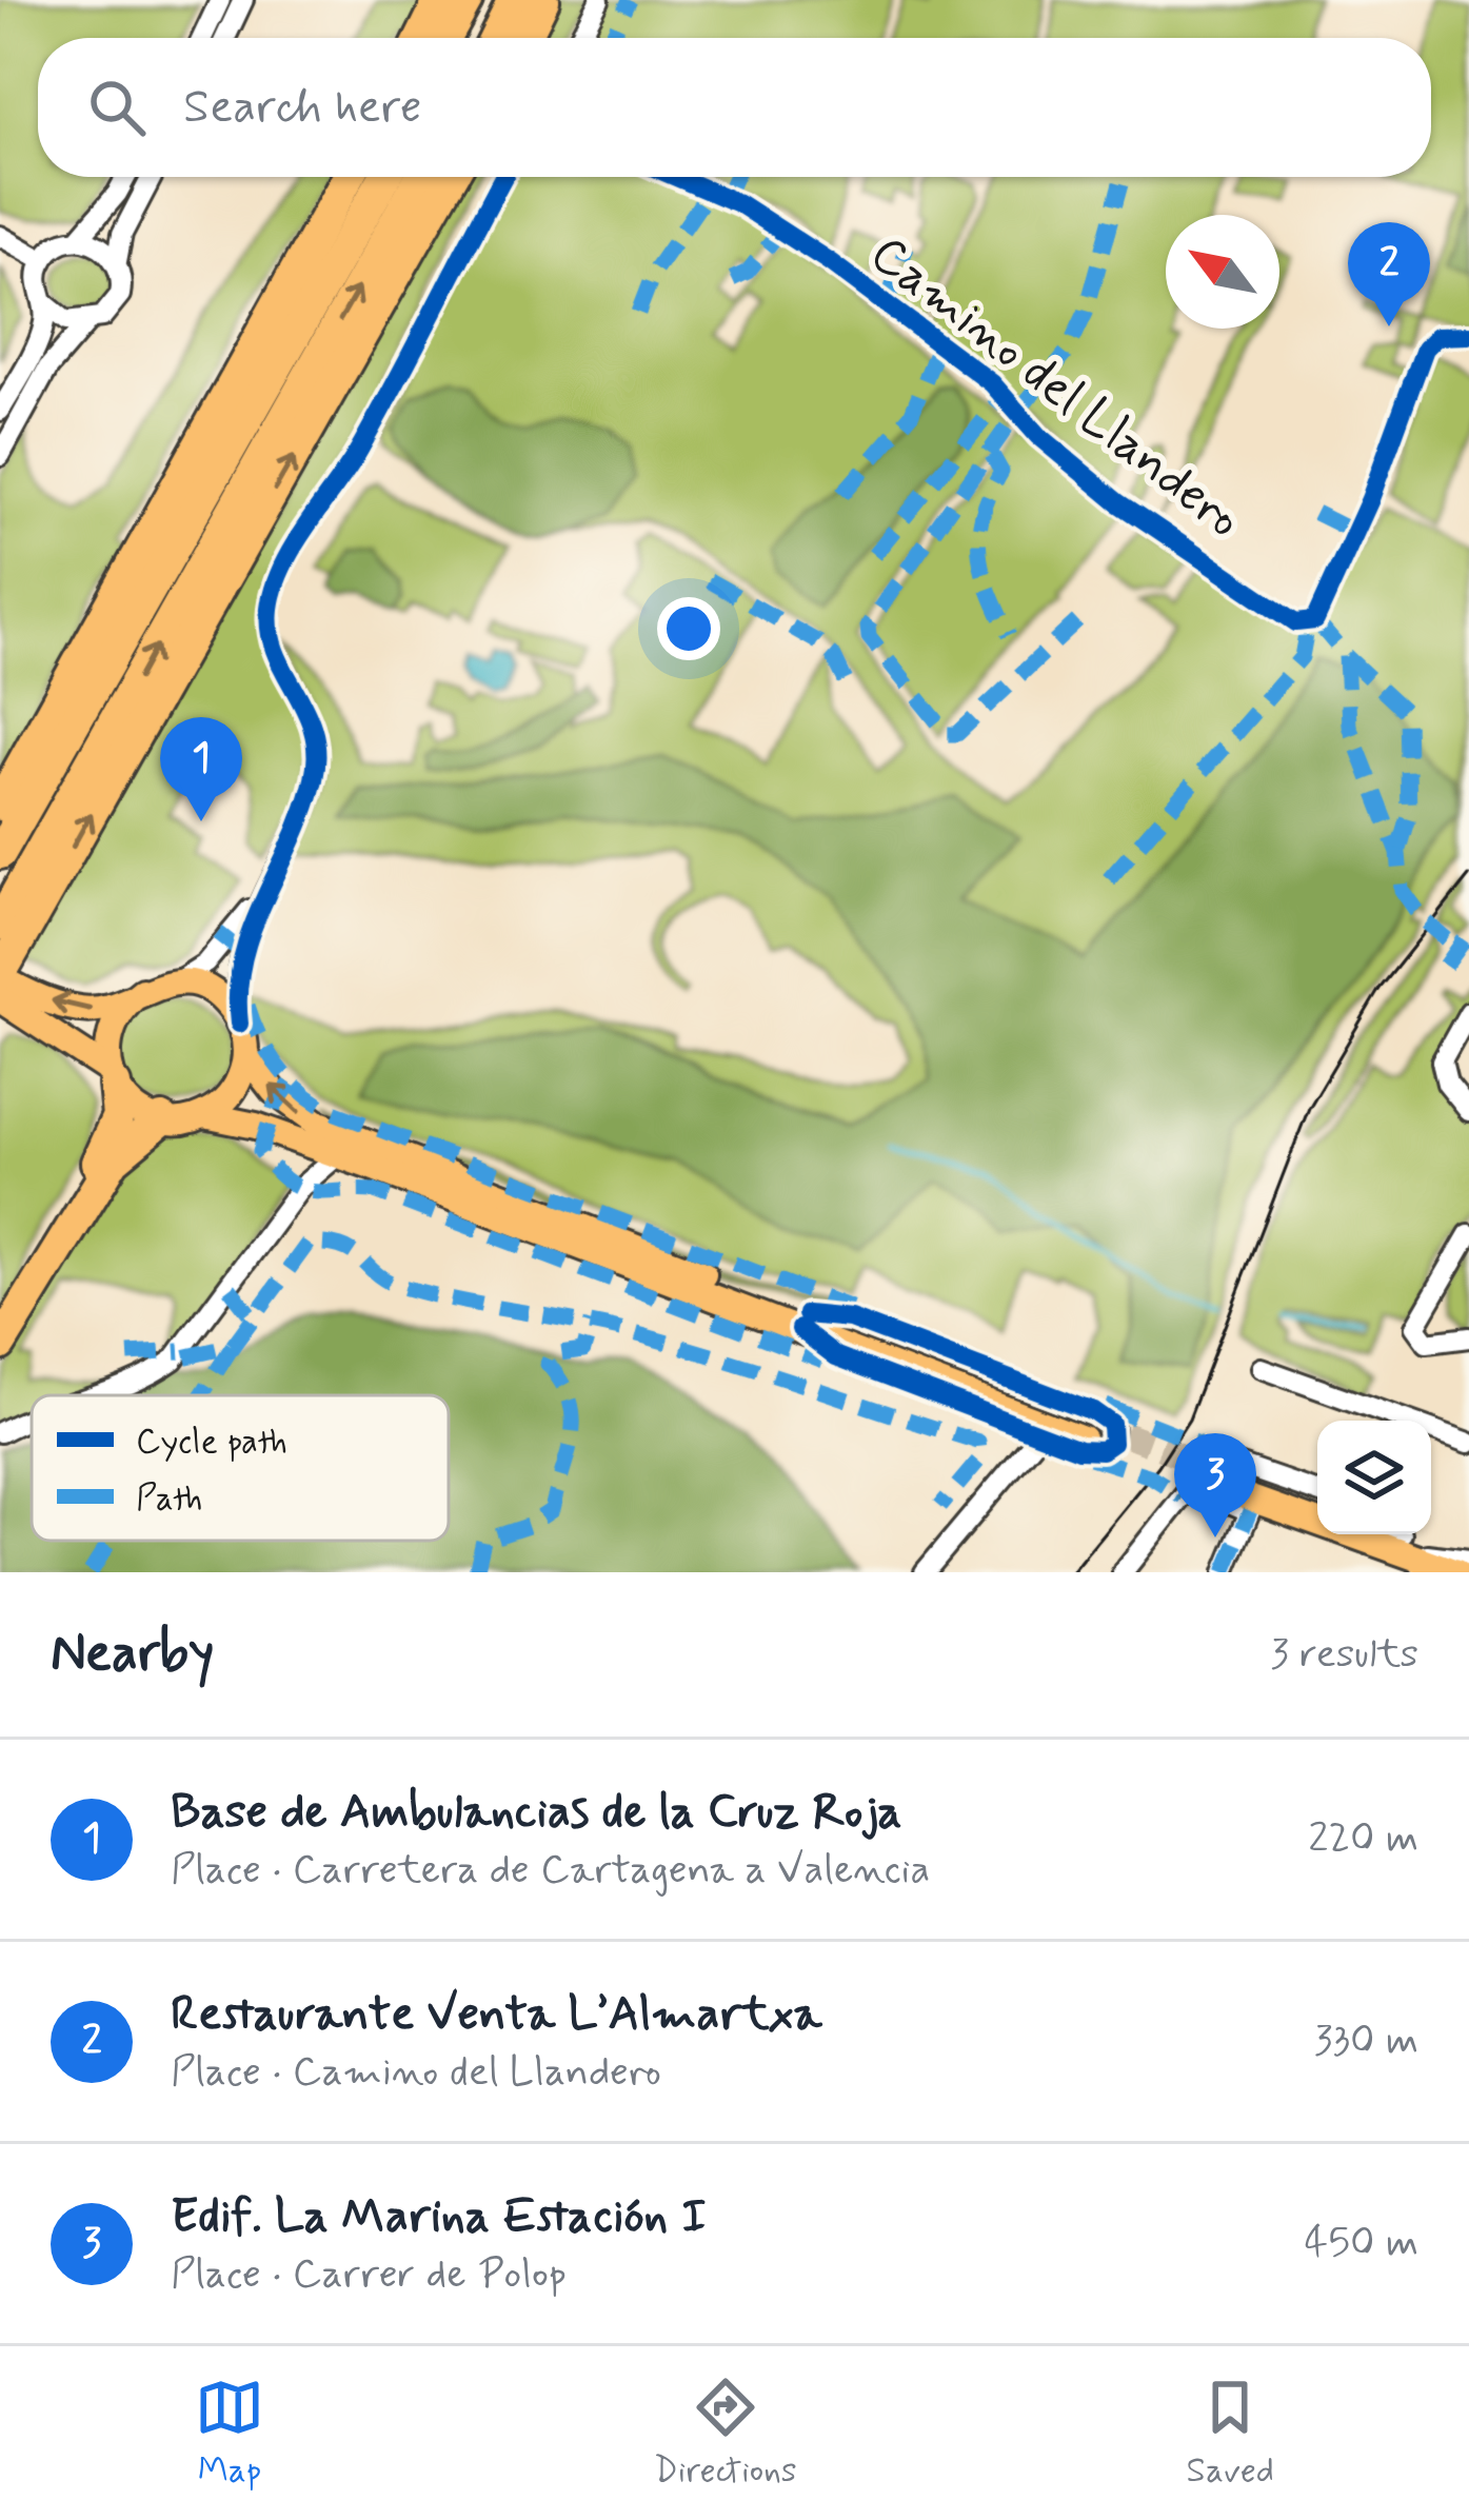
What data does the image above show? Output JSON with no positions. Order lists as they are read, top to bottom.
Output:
{
  "streets": {
    "street": ["Camino del Llandero"]
  },
  "legend": ["Cycle path", "Path"],
  "north": "top left",
  "page": {
    "search": "Search here",
    "pins": ["2", "1", "3"],
    "heading": ["Nearby", "3 results"],
    "list": [
      {
        "mark": "1",
        "name": "Base de Ambulancias de la Cruz Roja",
        "note": "Place · Carretera de Cartagena a Valencia",
        "value": "220 m"
      },
      {
        "mark": "2",
        "name": "Restaurante Venta L’Almartxa",
        "note": "Place · Camino del Llandero",
        "value": "330 m"
      },
      {
        "mark": "3",
        "name": "Edif. La Marina Estación I",
        "note": "Place · Carrer de Polop",
        "value": "450 m"
      }
    ],
    "nav": ["Map", "Directions", "Saved"]
  }
}
